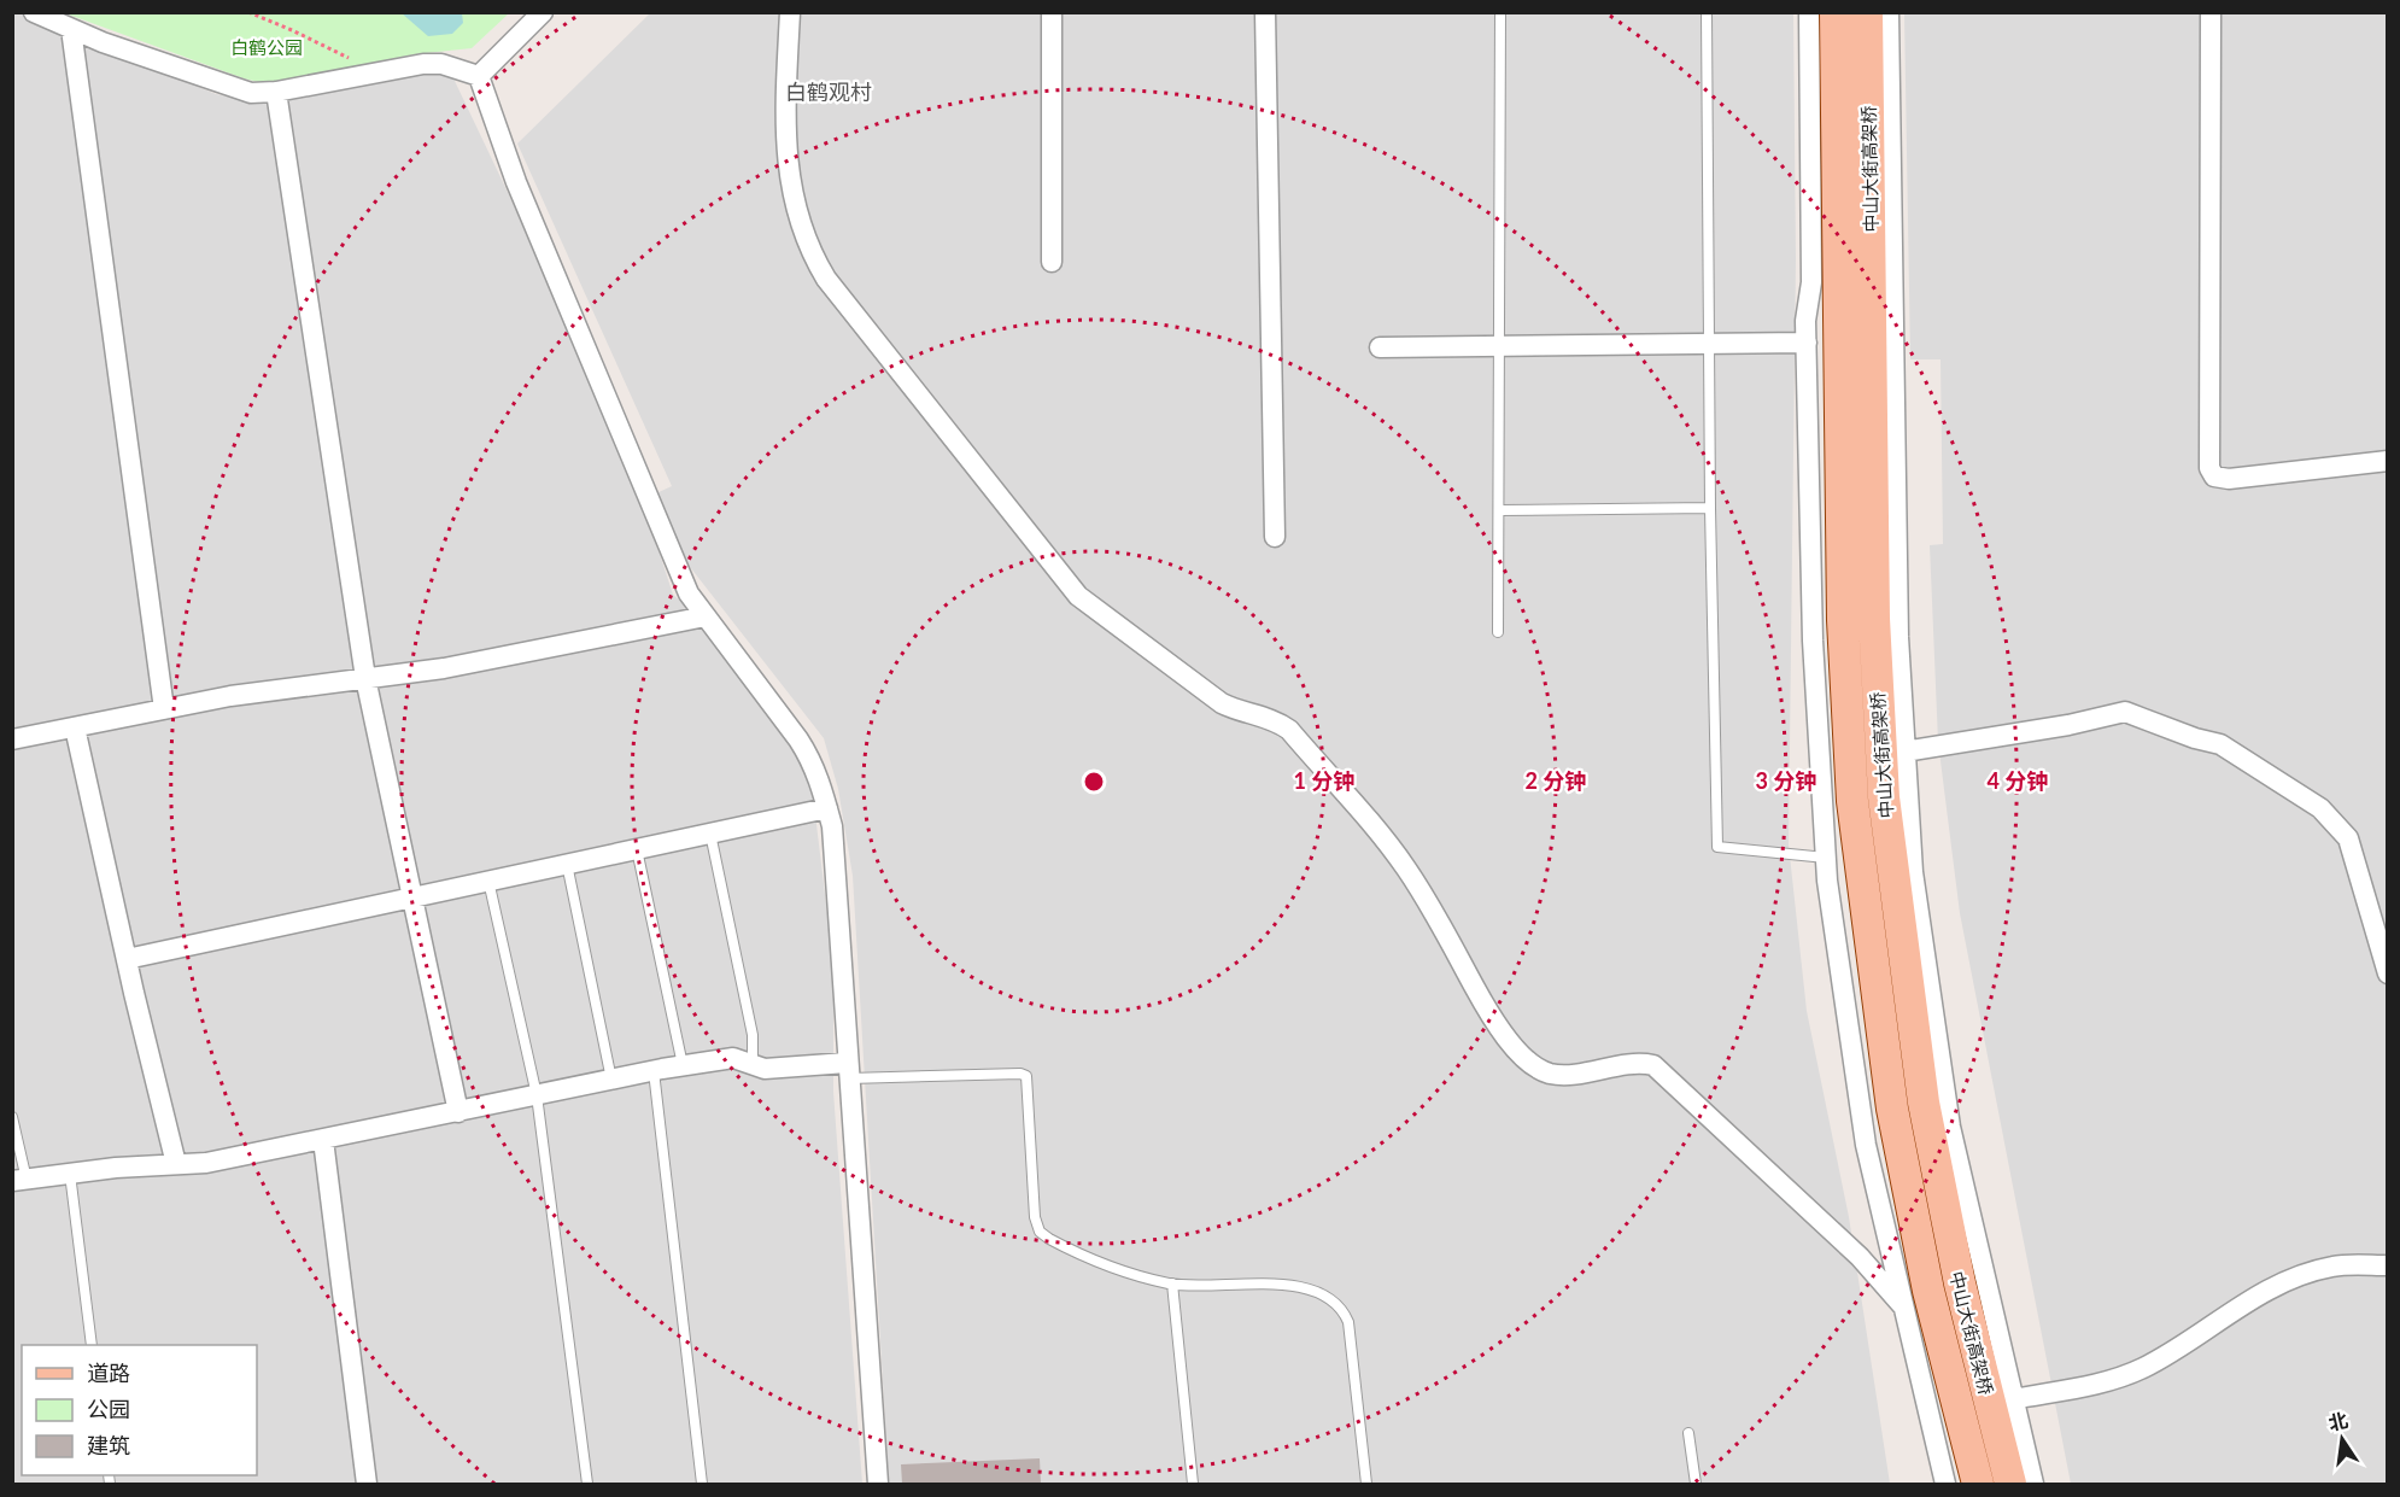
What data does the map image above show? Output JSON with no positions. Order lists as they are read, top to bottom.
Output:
{
  "streets": {
    "main road": ["中山大街高架桥"]
  },
  "districts": ["白鹤观村"],
  "parks": ["白鹤公园"],
  "legend": ["道路", "公园", "建筑"],
  "north": "top",
  "rings": [
    "1 分钟",
    "2 分钟",
    "3 分钟",
    "4 分钟"
  ]
}
